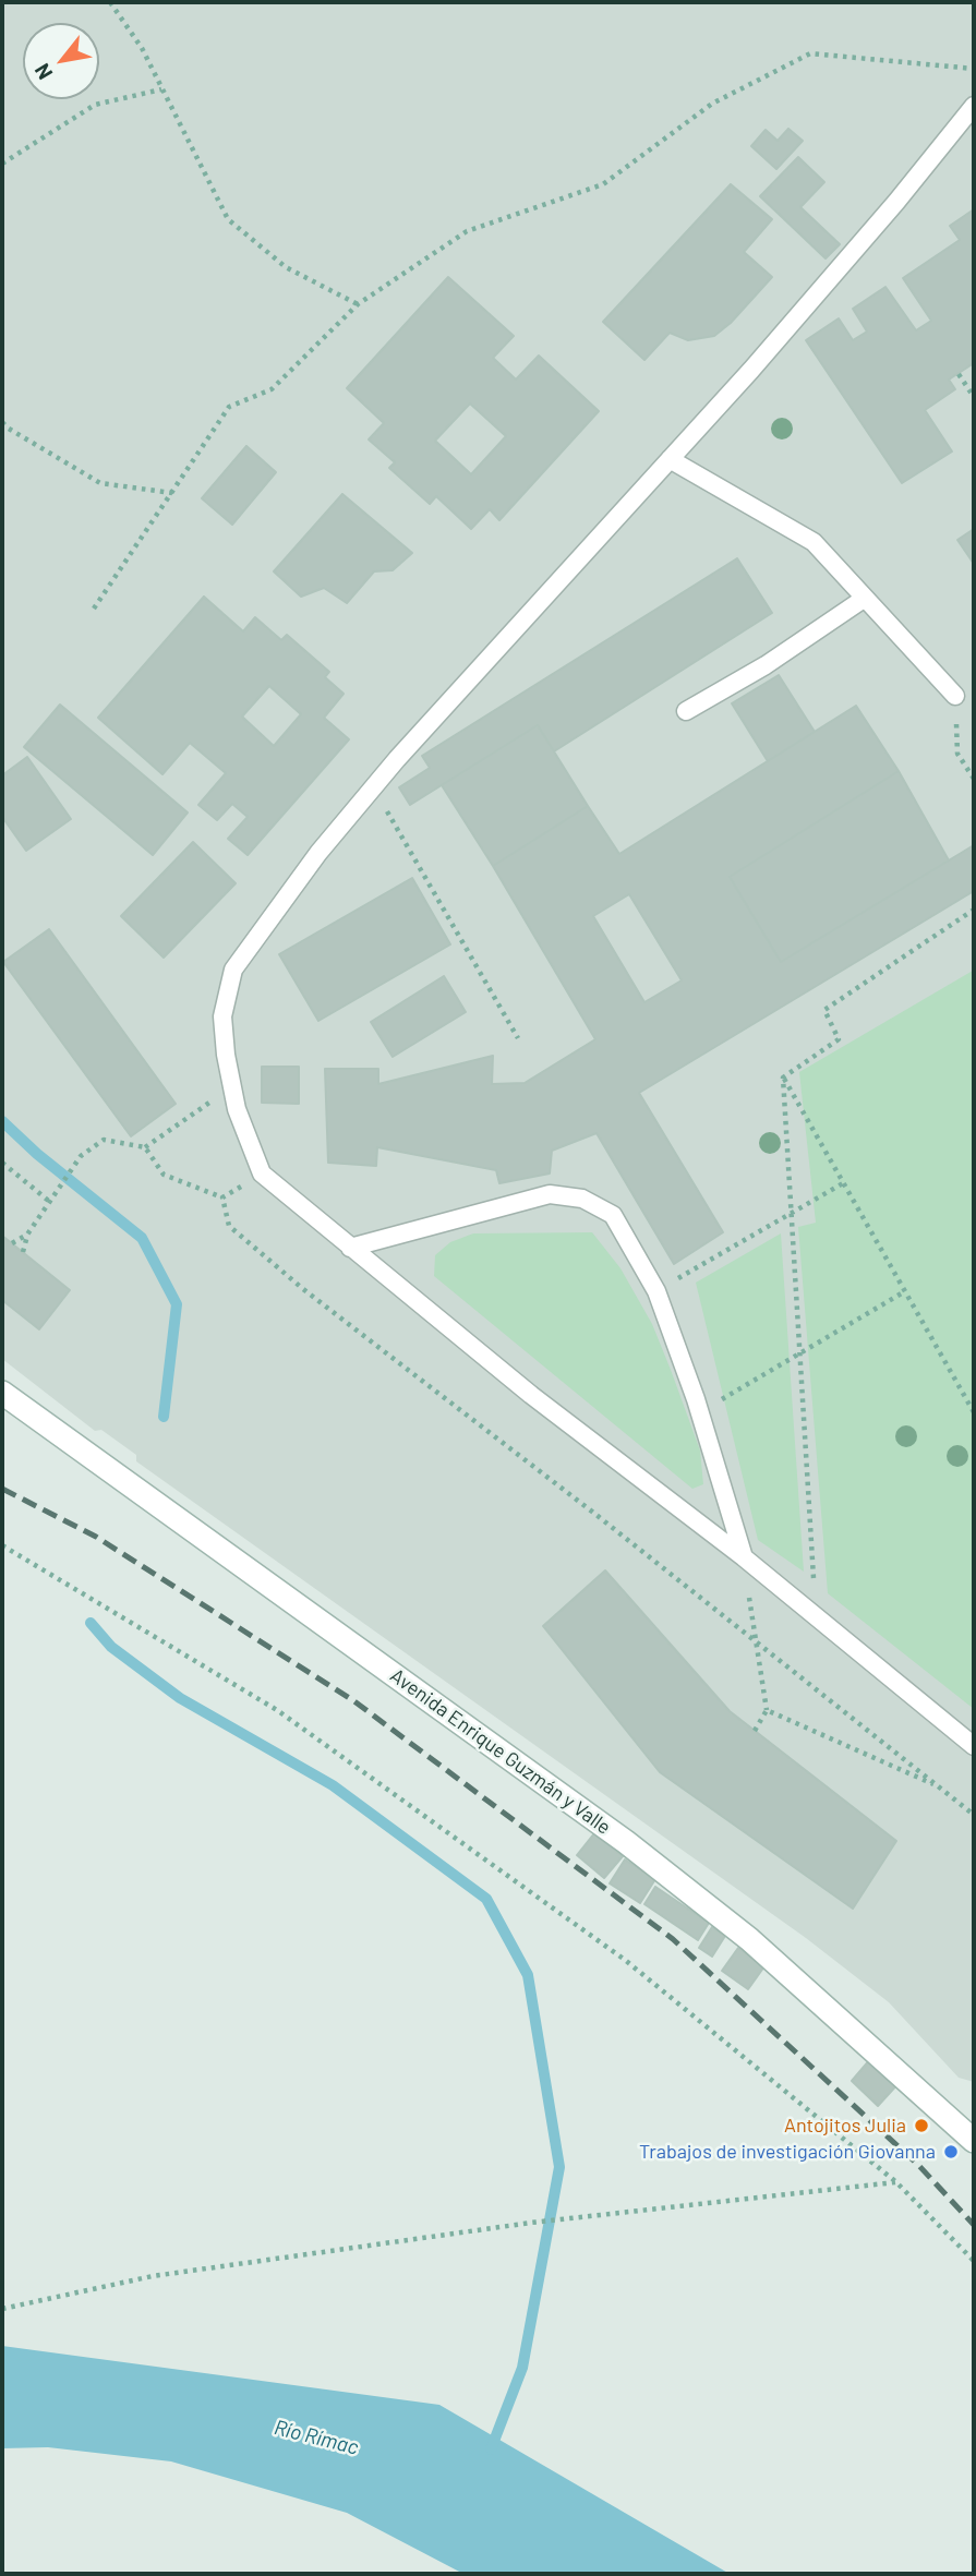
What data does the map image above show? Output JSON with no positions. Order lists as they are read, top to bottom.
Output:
{
  "streets": {
    "street": ["Avenida Enrique Guzmán y Valle"]
  },
  "water": ["Río Rímac"],
  "places": ["Antojitos Julia", "Trabajos de investigación Giovanna"],
  "north": "bottom left"
}
